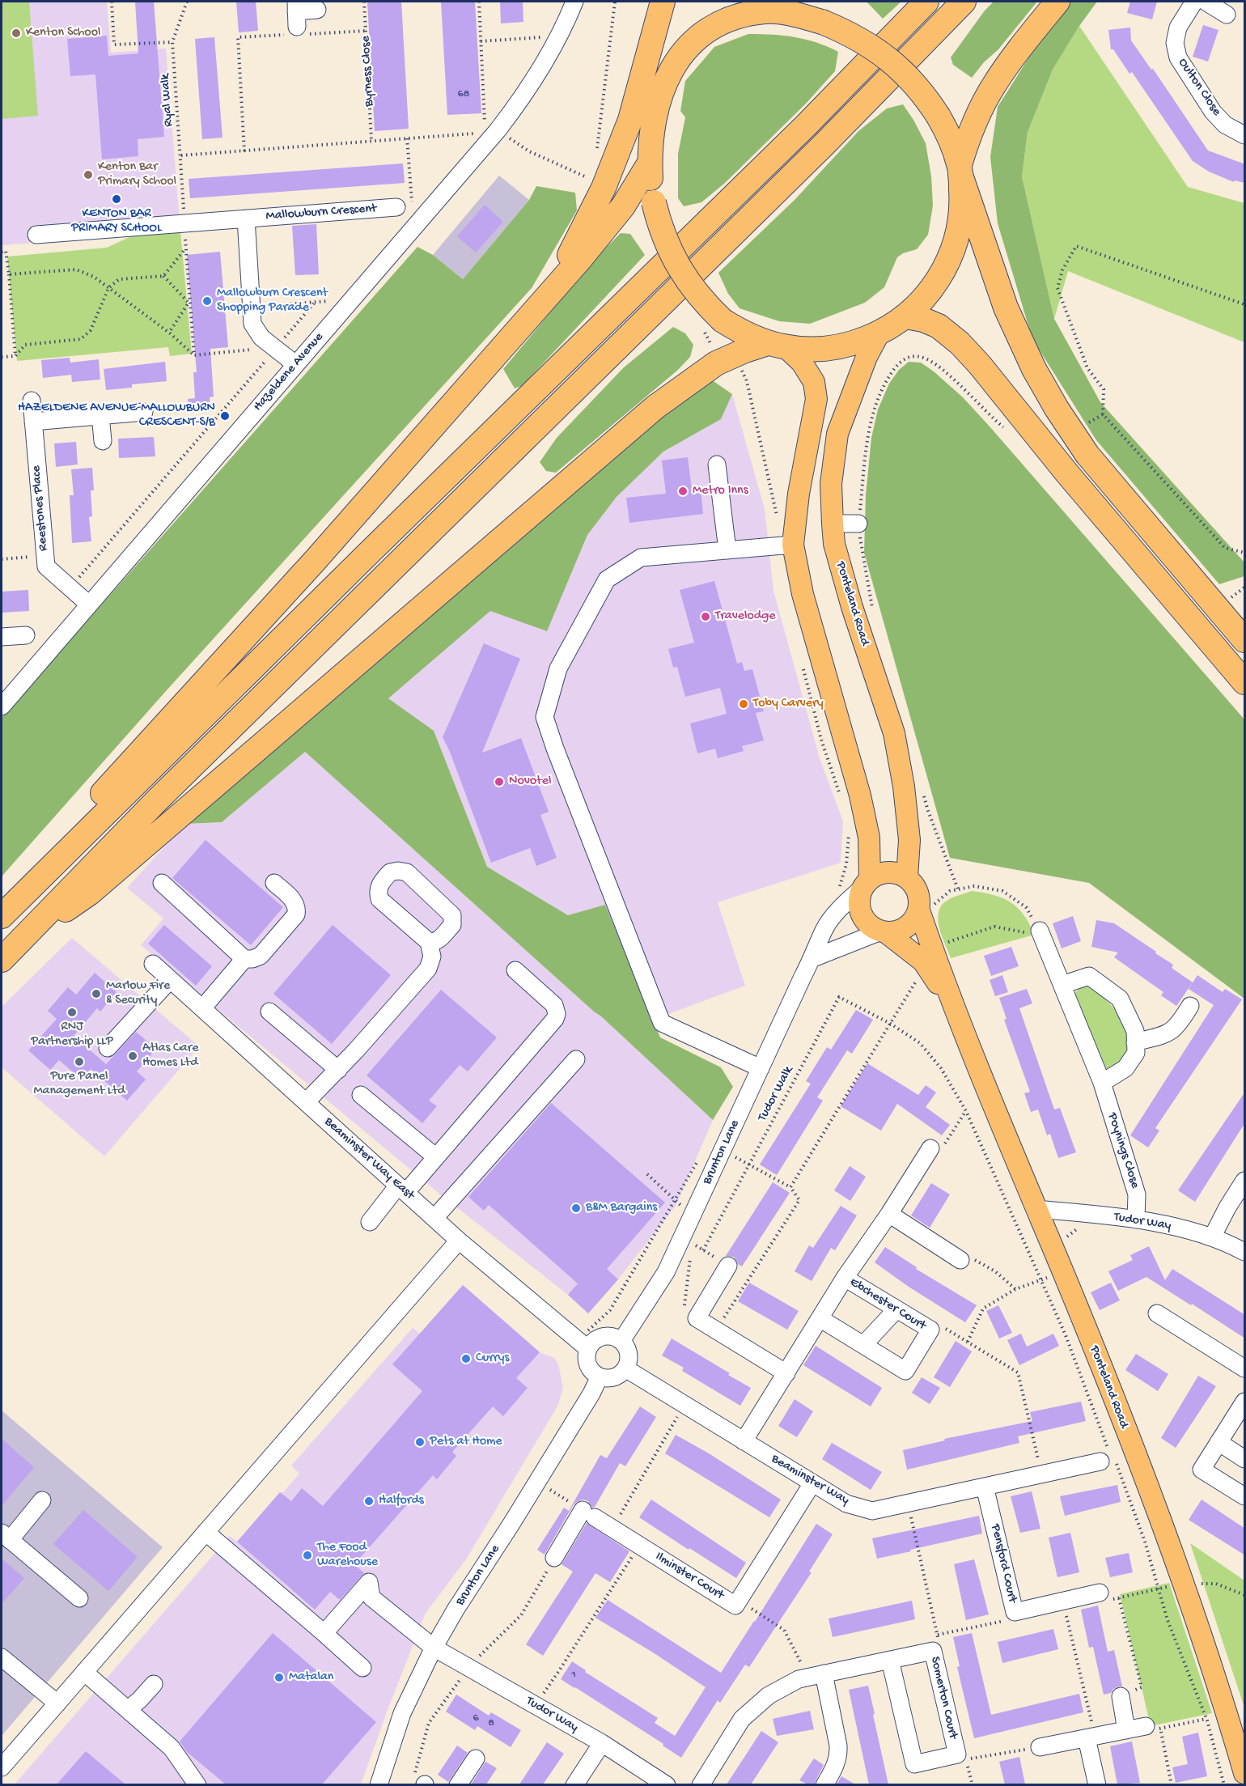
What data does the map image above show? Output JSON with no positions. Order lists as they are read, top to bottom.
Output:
{
  "streets": {
    "main road": ["Ponteland Road"],
    "street": [
      "Oulton Close",
      "Mallowburn Crescent",
      "Hazeldene Avenue",
      "Reestones Place",
      "Poynings Close",
      "Brunton Lane",
      "Beaminster Way East",
      "Tudor Way",
      "Ebchester Court",
      "Beaminster Way",
      "Pensford Court",
      "Ilminster Court",
      "Somerton Court"
    ],
    "path": ["Byrness Close", "Ryal Walk", "Tudor Walk"]
  },
  "crossings": [
    ["Ryal Walk", "Mallowburn Crescent"],
    ["Mallowburn Crescent", "Hazeldene Avenue"],
    ["Hazeldene Avenue", "Reestones Place"],
    ["Ponteland Road", "Brunton Lane"],
    ["Ponteland Road", "Tudor Way"],
    ["Poynings Close", "Tudor Way"],
    ["Brunton Lane", "Beaminster Way East"],
    ["Brunton Lane", "Tudor Way"],
    ["Brunton Lane", "Beaminster Way"],
    ["Beaminster Way East", "Beaminster Way"],
    ["Ebchester Court", "Beaminster Way"],
    ["Beaminster Way", "Pensford Court"],
    ["Beaminster Way", "Ilminster Court"]
  ],
  "places": [
    "Kenton School",
    "Kenton Bar Primary School",
    "KENTON BAR PRIMARY SCHOOL",
    "Mallowburn Crescent Shopping Parade",
    "HAZELDENE AVENUE-MALLOWBURN CRESCENT-S/B",
    "Metro Inns",
    "Travelodge",
    "Toby Carvery",
    "Novotel",
    "Marlow Fire & Security",
    "RNJ Partnership LLP",
    "Atlas Care Homes Ltd",
    "Pure Panel Management Ltd",
    "B&M Bargains",
    "Currys",
    "Pets at Home",
    "Halfords",
    "The Food Warehouse",
    "Matalan"
  ],
  "house_numbers": [
    "68",
    "1",
    "6",
    "8"
  ]
}
